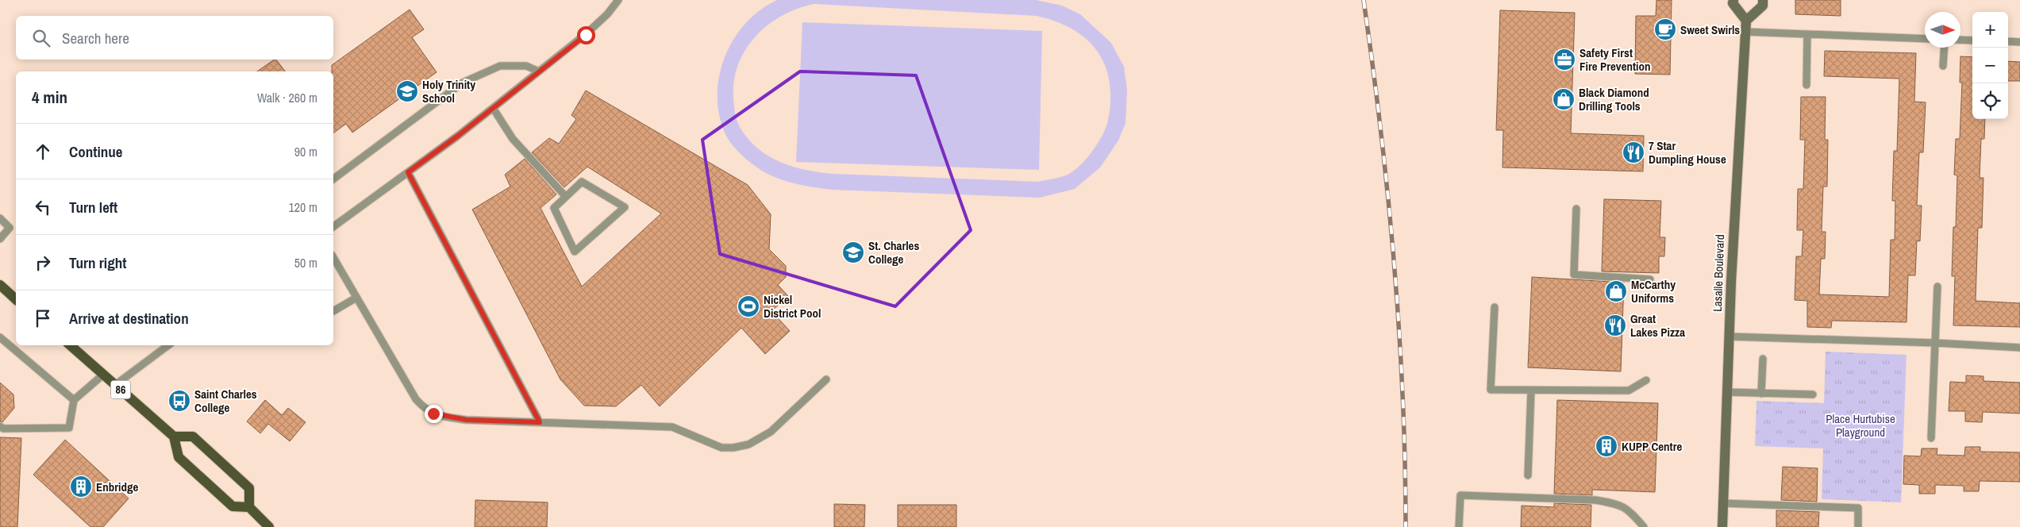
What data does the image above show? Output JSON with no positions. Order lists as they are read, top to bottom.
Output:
{
  "streets": {
    "main road": ["Lasalle Boulevard", "86"]
  },
  "parks": ["Place Hurtubise Playground"],
  "places": {
    "cafe": ["Sweet Swirls"],
    "office": ["Safety First Fire Prevention"],
    "school or university": ["Holy Trinity School", "St. Charles College"],
    "shop": ["Black Diamond Drilling Tools", "McCarthy Uniforms"],
    "restaurant": ["7 Star Dumpling House", "Great Lakes Pizza"],
    "sports": ["Nickel District Pool"],
    "bus stop": ["Saint Charles College"],
    "building": ["KUPP Centre", "Enbridge"]
  },
  "north": "right",
  "page": {
    "map_buttons": ["+", "−"],
    "search": "Search here",
    "heading": ["4 min", "Walk · 260 m"],
    "list": [
      ["Continue", "90 m"],
      ["Turn left", "120 m"],
      ["Turn right", "50 m"],
      "Arrive at destination"
    ]
  }
}
